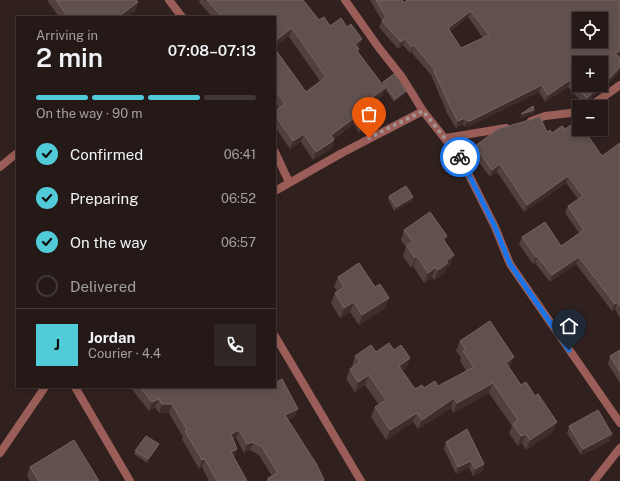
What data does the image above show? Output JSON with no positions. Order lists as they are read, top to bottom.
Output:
{
  "page": {
    "map_buttons": ["+", "−"],
    "heading": ["2 min", "Arriving in", "07:08–07:13"],
    "panel": ["Jordan", "Courier · 4.4"],
    "bar": "On the way · 90 m",
    "list": [
      ["Confirmed", "06:41"],
      ["Preparing", "06:52"],
      ["On the way", "06:57"],
      "Delivered"
    ],
    "round": "J"
  }
}
